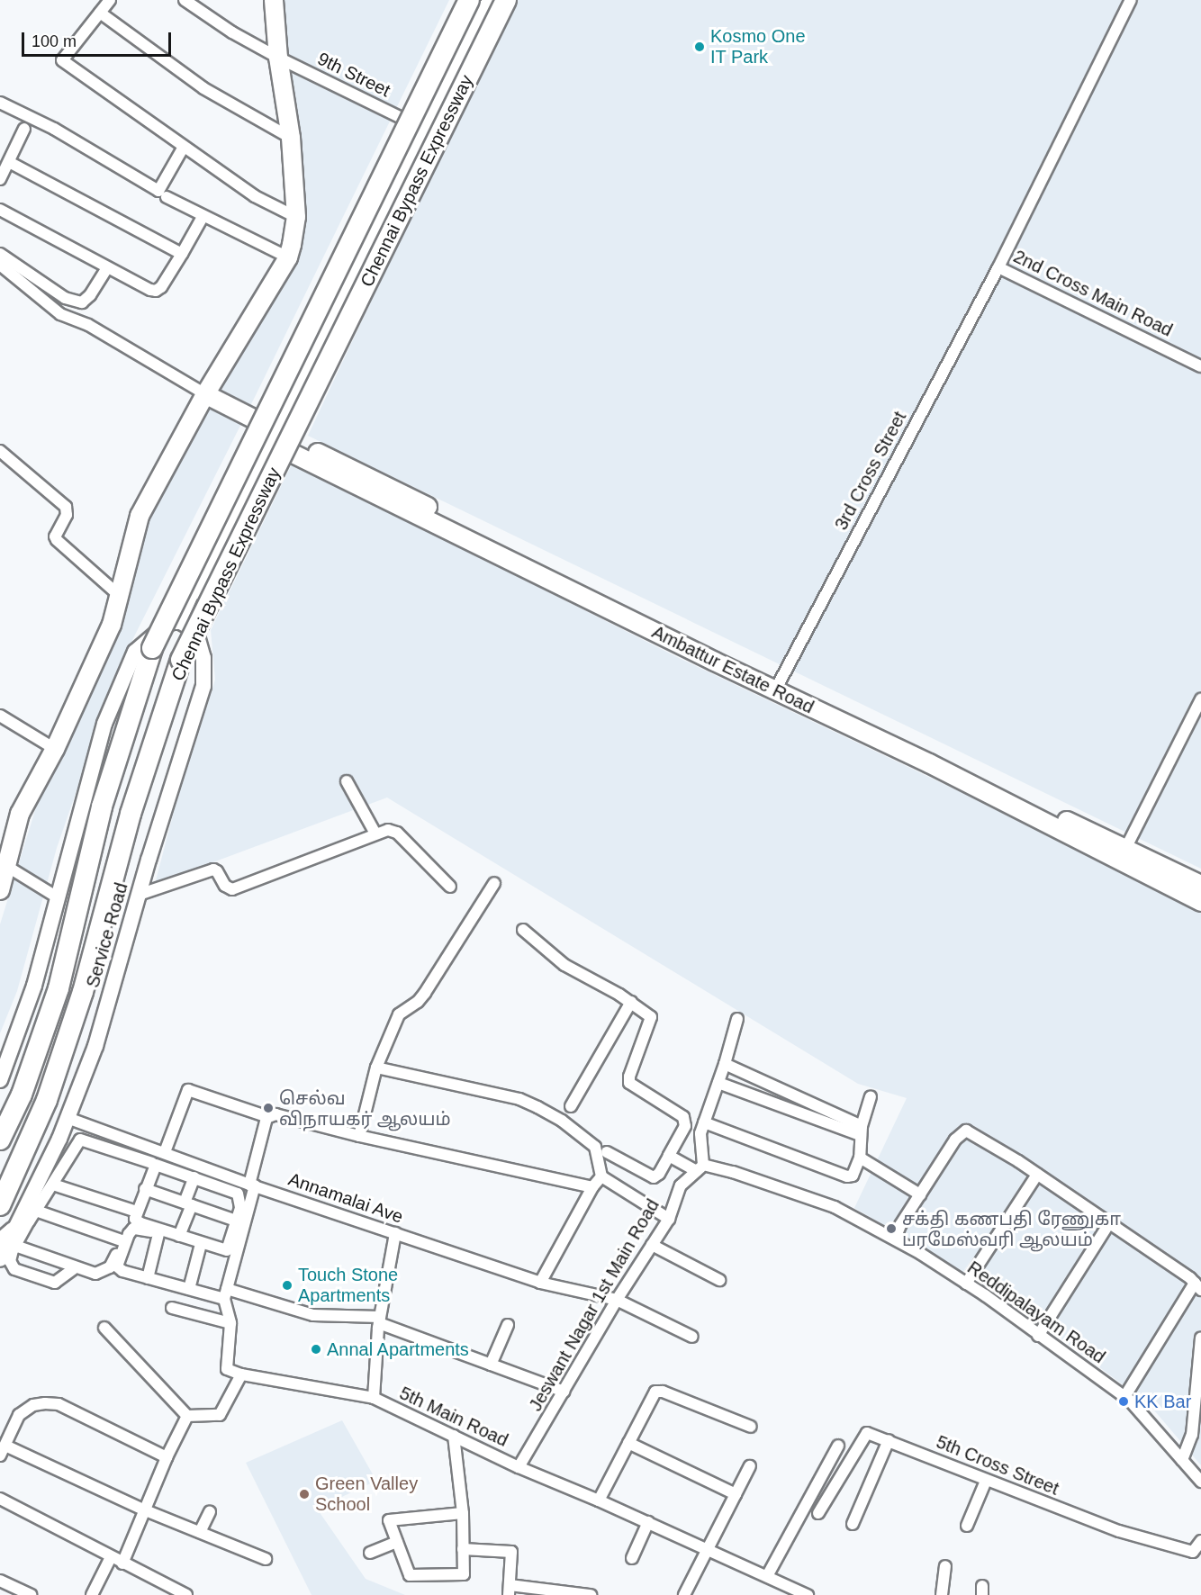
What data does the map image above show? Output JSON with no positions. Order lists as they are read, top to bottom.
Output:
{
  "streets": {
    "highway": ["Chennai Bypass Expressway"],
    "main road": ["Ambattur Estate Road"],
    "street": [
      "9th Street",
      "2nd Cross Main Road",
      "3rd Cross Street",
      "Service Road",
      "Annamalai Ave",
      "Jeswant Nagar 1st Main Road",
      "Reddipalayam Road",
      "5th Main Road",
      "5th Cross Street"
    ]
  },
  "crossings": [
    ["2nd Cross Main Road", "3rd Cross Street"],
    ["3rd Cross Street", "Ambattur Estate Road"],
    ["Service Road", "Annamalai Ave"],
    ["Annamalai Ave", "Jeswant Nagar 1st Main Road"],
    ["Jeswant Nagar 1st Main Road", "Reddipalayam Road"],
    ["Jeswant Nagar 1st Main Road", "5th Main Road"]
  ],
  "places": [
    "Kosmo One IT Park",
    "செல்வ விநாயகர் ஆலயம்",
    "சக்தி கணபதி ரேணுகா பரமேஸ்வரி ஆலயம்",
    "Touch Stone Apartments",
    "Annal Apartments",
    "KK Bar",
    "Green Valley School"
  ],
  "scale_bar": "100 m"
}
